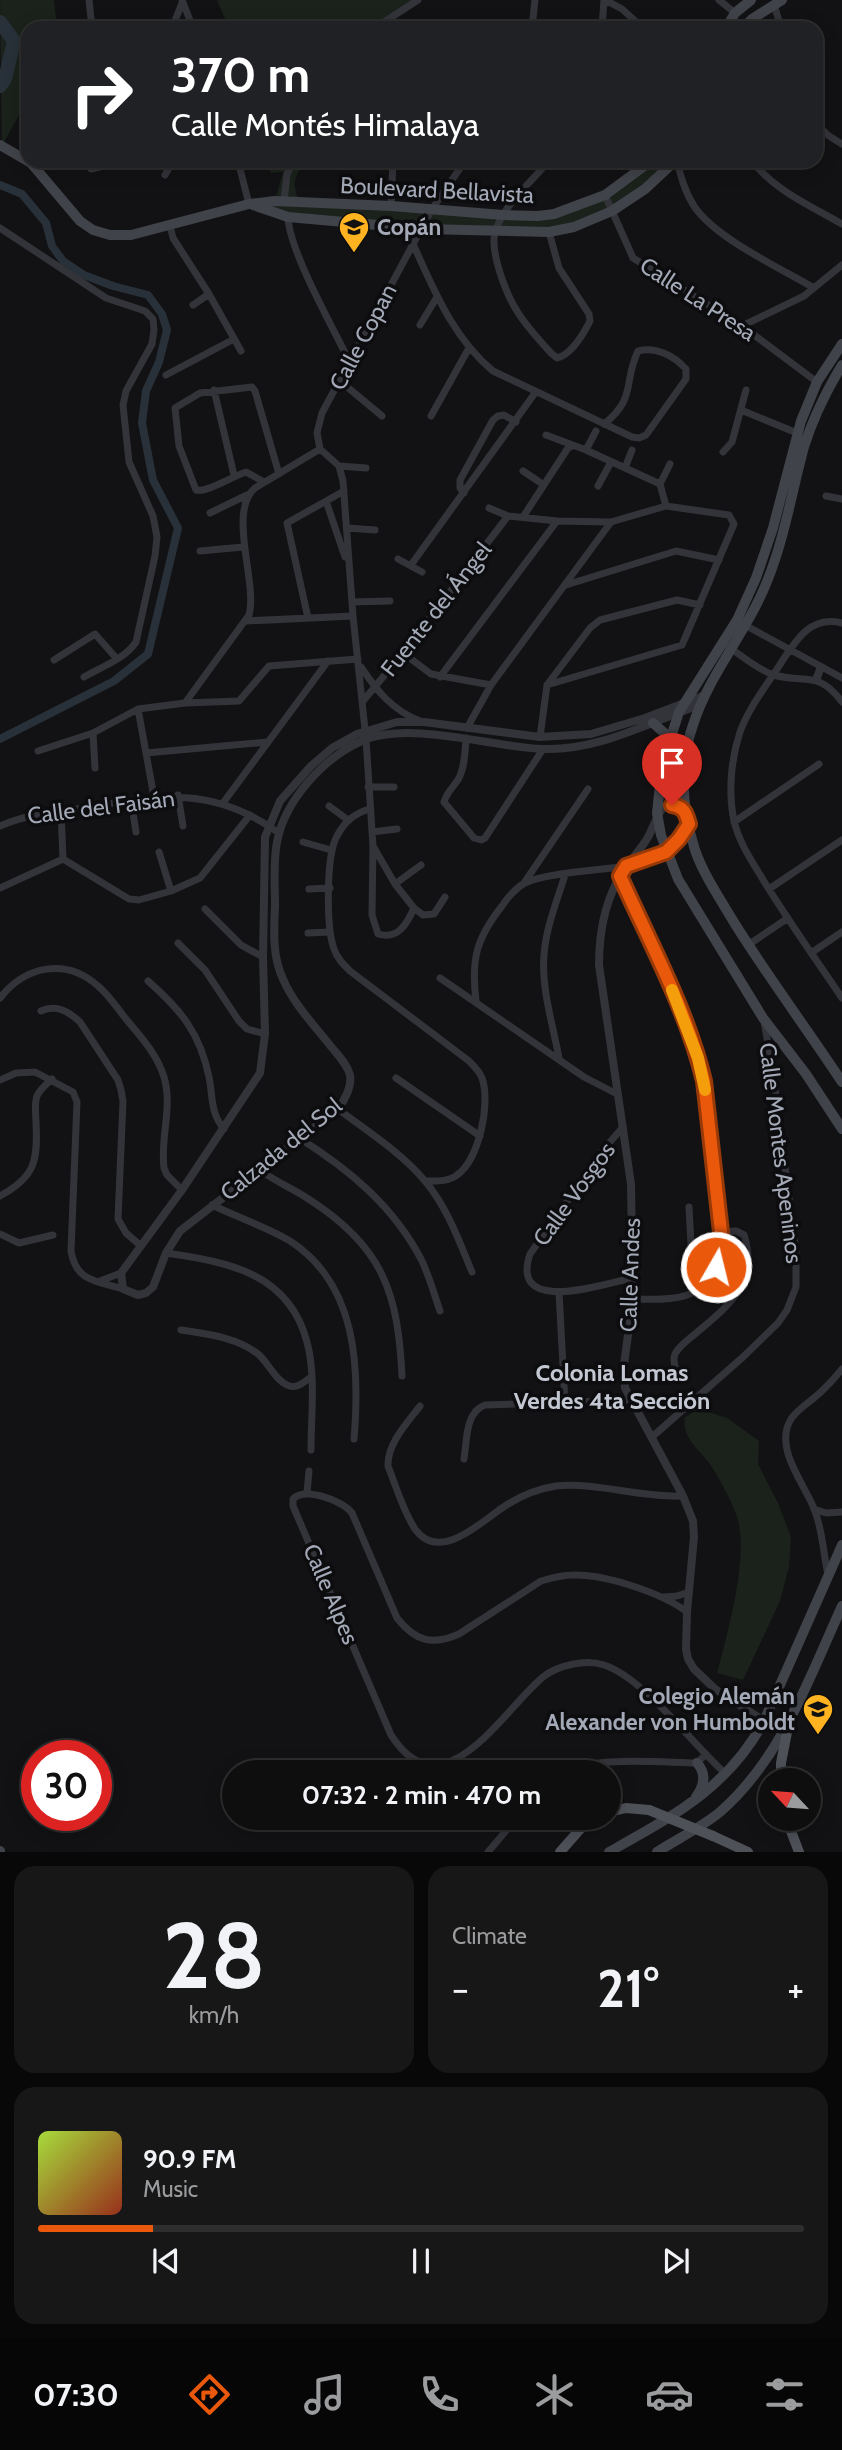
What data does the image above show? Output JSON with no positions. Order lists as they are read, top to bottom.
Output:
{
  "streets": {
    "main road": ["Boulevard Bellavista"],
    "street": [
      "Calle La Presa",
      "Calle Copan",
      "Fuente del Ángel",
      "Calle del Faisán",
      "Calzada del Sol",
      "Calle Montes Apeninos",
      "Calle Vosgos",
      "Calle Andes",
      "Calle Alpes"
    ]
  },
  "crossings": [
    ["Boulevard Bellavista", "Calle La Presa"],
    ["Boulevard Bellavista", "Calle Copan"],
    ["Calle del Faisán", "Calzada del Sol"],
    ["Calle Montes Apeninos", "Calle Andes"],
    ["Calle Vosgos", "Calle Andes"]
  ],
  "districts": ["Colonia Lomas Verdes 4ta Sección"],
  "places": {
    "school or university": ["Copán", "Colegio Alemán Alexander von Humboldt"]
  },
  "north": "top left",
  "page": {
    "turn": ["370 m", "Calle Montés Himalaya"],
    "limit": "30",
    "trip": "07:32 · 2 min · 470 m",
    "tile": [
      ["28", "km/h"],
      "Climate"
    ],
    "heat": ["−", "21°", "+"],
    "song": ["90.9 FM", "Music"],
    "tabs": "07:30"
  }
}
